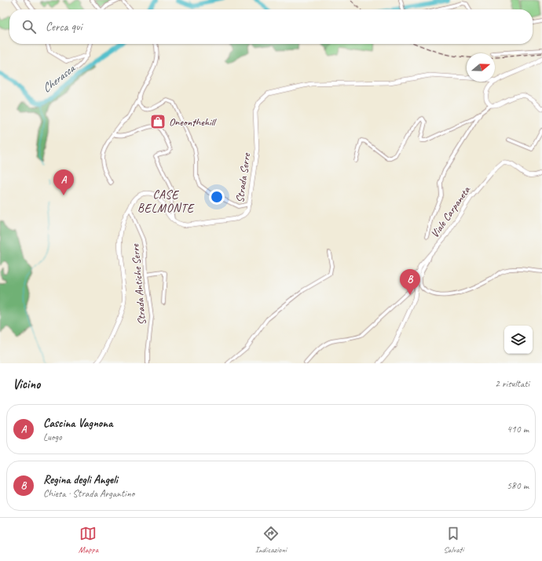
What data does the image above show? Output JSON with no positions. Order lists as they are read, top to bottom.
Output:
{
  "streets": {
    "main road": ["Strada Serre", "Viale Carpaneta"],
    "street": ["Strada Antiche Serre"]
  },
  "districts": ["CASE BELMONTE"],
  "water": ["Cherasca"],
  "places": {
    "shop": ["Oneonthehill"]
  },
  "north": "right",
  "page": {
    "search": "Cerca qui",
    "pins": ["A", "B"],
    "heading": ["Vicino", "2 risultati"],
    "list": [
      {
        "mark": "A",
        "name": "Cascina Vagnona",
        "note": "Luogo",
        "value": "410 m"
      },
      {
        "mark": "B",
        "name": "Regina degli Angeli",
        "note": "Chiesa · Strada Argantino",
        "value": "580 m"
      }
    ],
    "nav": ["Mappa", "Indicazioni", "Salvati"]
  }
}
